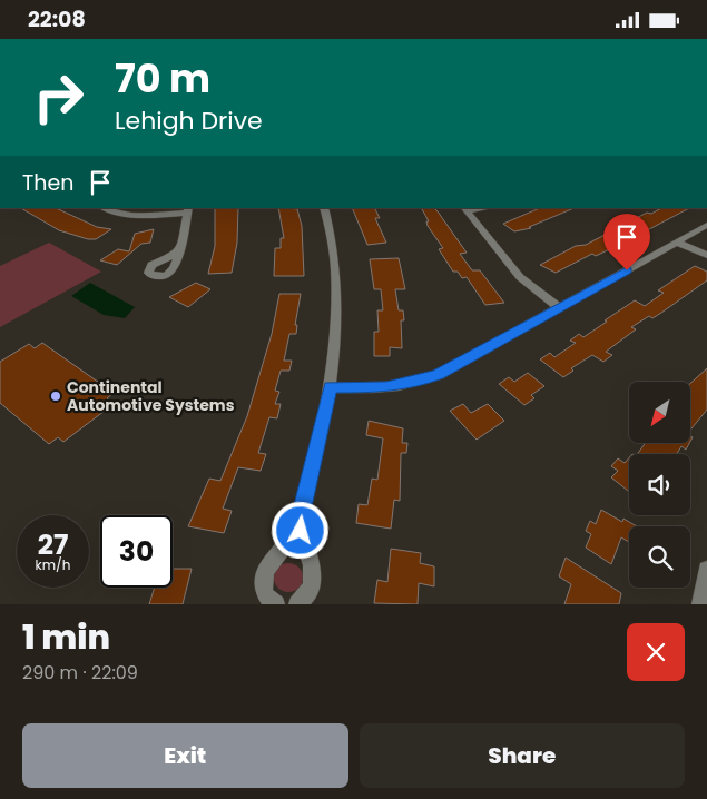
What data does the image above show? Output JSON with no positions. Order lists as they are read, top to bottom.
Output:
{
  "places": ["Continental Automotive Systems"],
  "north": "bottom left",
  "page": {
    "status": "22:08",
    "turn": ["70 m", "Lehigh Drive"],
    "then": "Then",
    "speed": "27 km/h",
    "limit": "30",
    "heading": ["1 min", "290 m · 22:09"],
    "buttons": ["Exit", "Share"]
  }
}
